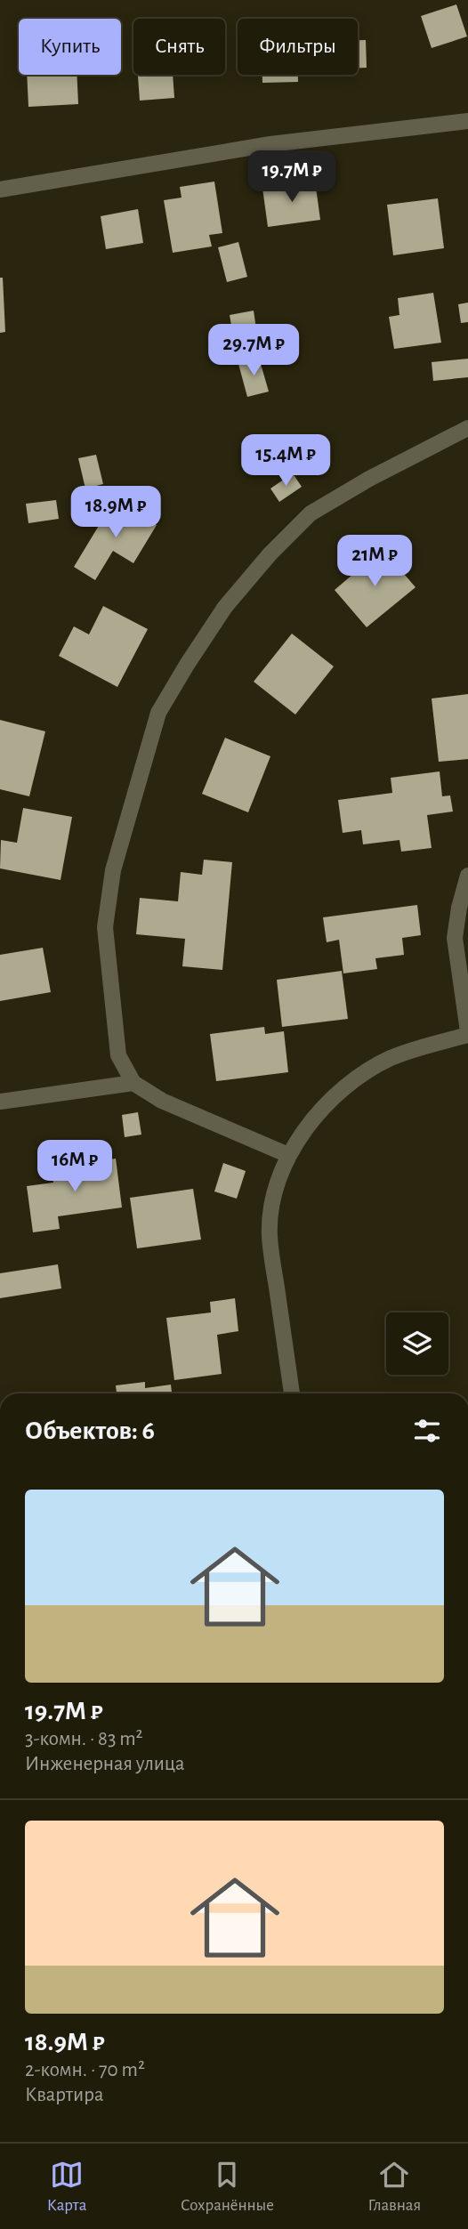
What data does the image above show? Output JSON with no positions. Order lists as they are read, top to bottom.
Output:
{
  "page": {
    "chip": ["Купить", "Снять", "Фильтры"],
    "price": [
      "19.7M ₽",
      "29.7M ₽",
      "15.4M ₽",
      "18.9M ₽",
      "21M ₽",
      "16M ₽"
    ],
    "heading": "Объектов: 6",
    "list": [
      {
        "name": "19.7M ₽",
        "note": "3-комн. · 83 m² · Инженерная улица"
      },
      {
        "name": "18.9M ₽",
        "note": "2-комн. · 70 m² · Квартира"
      }
    ],
    "tabs": ["Карта", "Сохранённые", "Главная"]
  }
}
